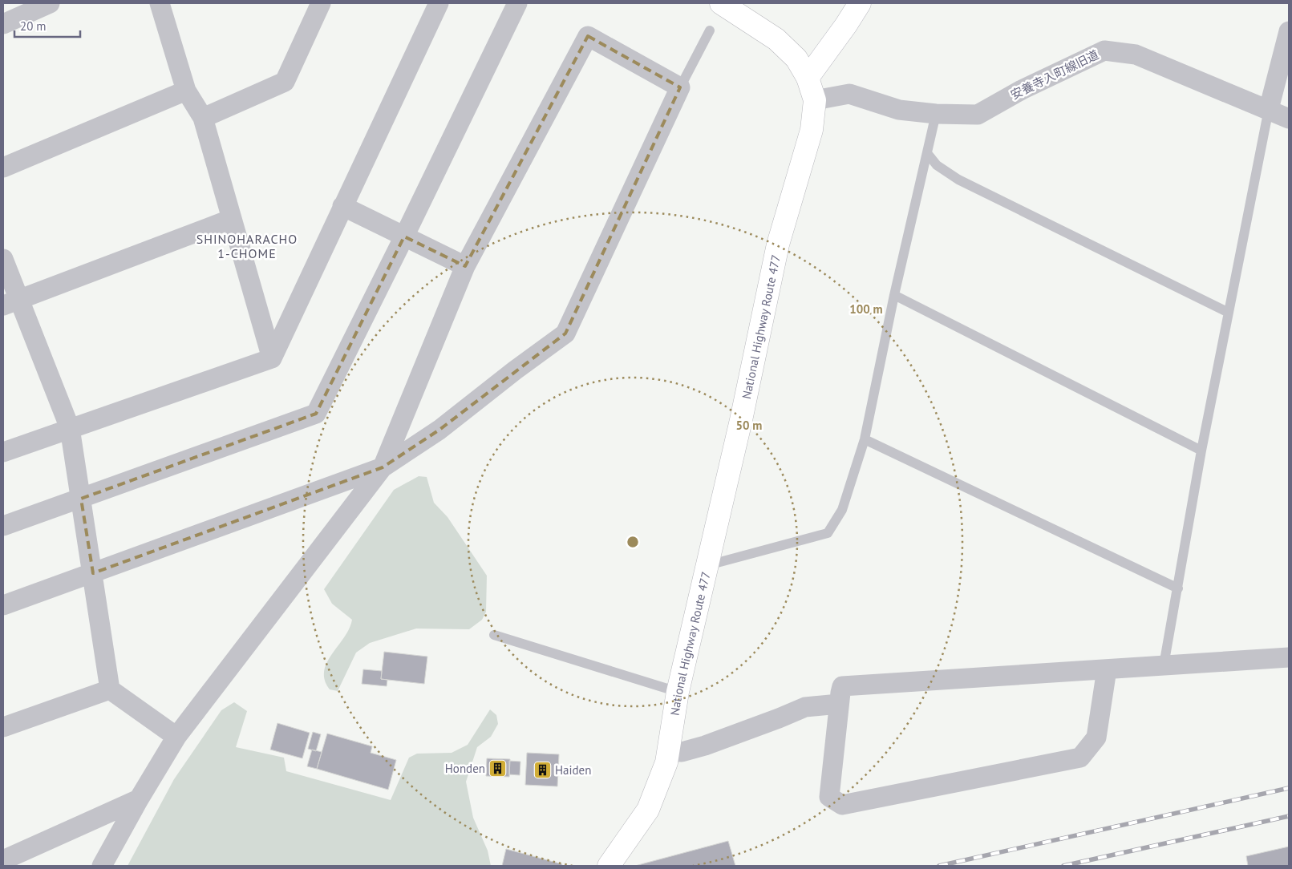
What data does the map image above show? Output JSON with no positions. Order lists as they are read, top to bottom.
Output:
{
  "streets": {
    "main road": ["National Highway Route 477"],
    "street": ["安養寺入町線旧道"]
  },
  "crossings": [
    ["安養寺入町線旧道", "National Highway Route 477"]
  ],
  "districts": ["SHINOHARACHO 1-CHOME"],
  "places": {
    "building": ["Honden", "Haiden"]
  },
  "scale_bar": "20 m",
  "rings": ["100 m", "50 m"]
}
